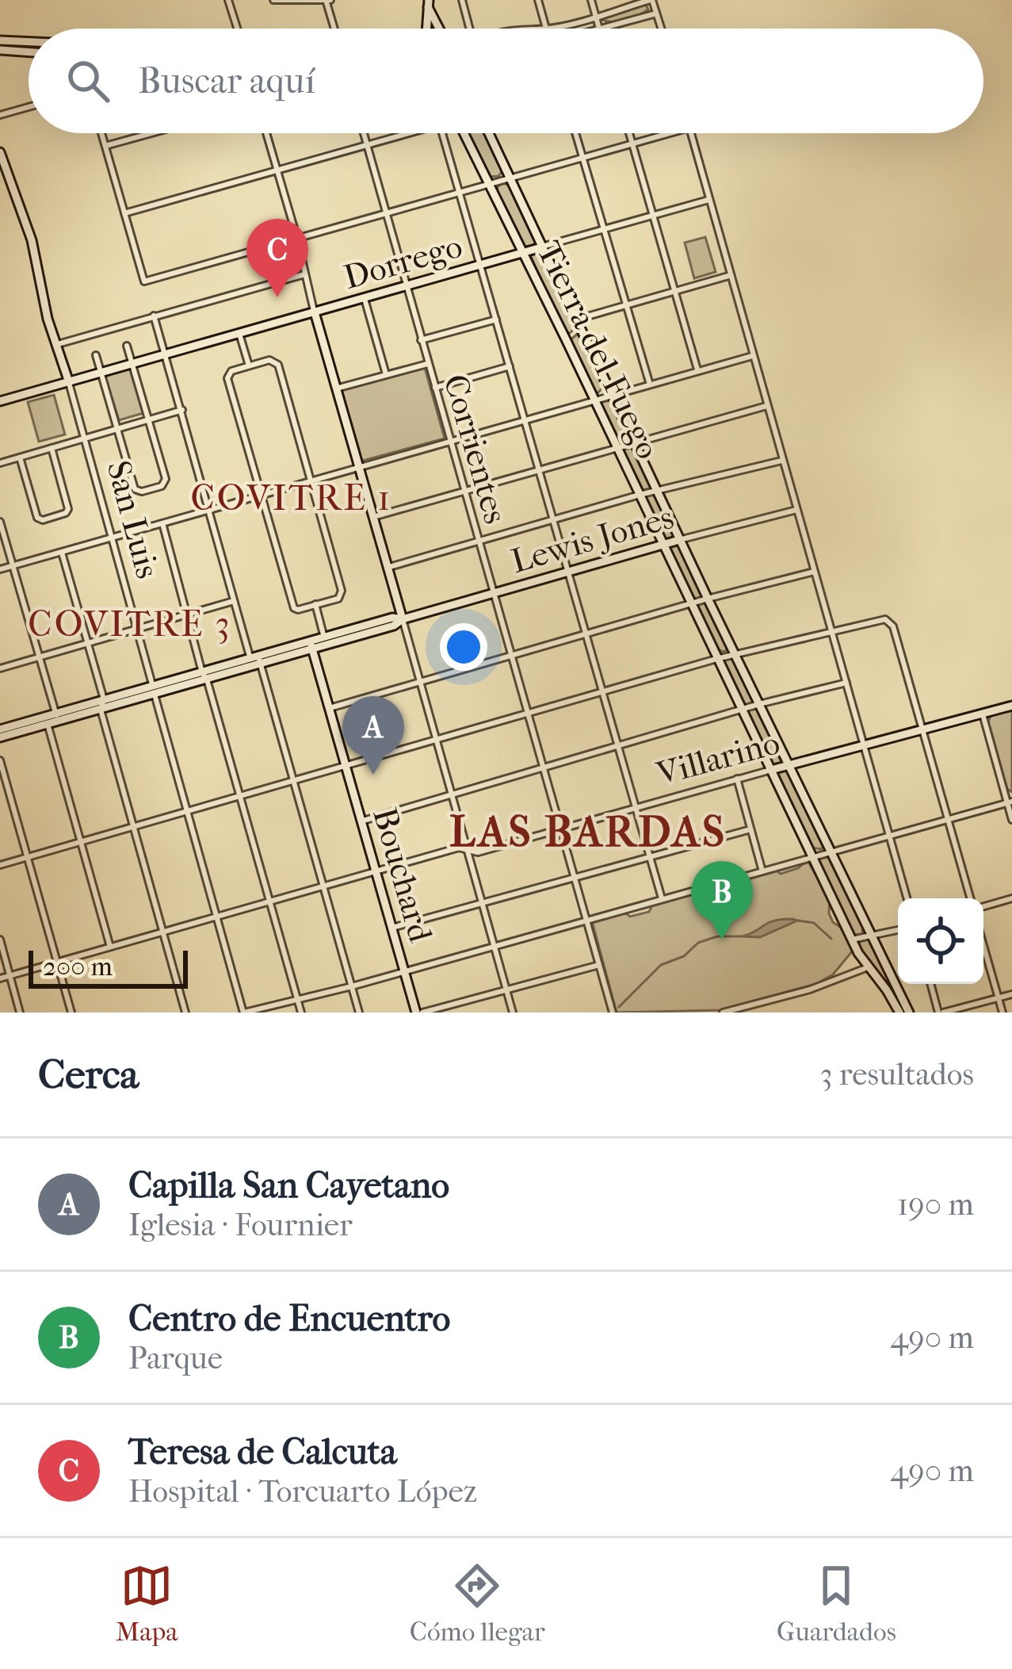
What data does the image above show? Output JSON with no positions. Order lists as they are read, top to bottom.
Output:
{
  "streets": {
    "street": [
      "Dorrego",
      "Tierra del Fuego",
      "Corrientes",
      "San Luis",
      "Lewis Jones",
      "Villarino",
      "Bouchard"
    ]
  },
  "crossings": [
    ["Dorrego", "Tierra del Fuego"],
    ["Dorrego", "Corrientes"],
    ["Dorrego", "San Luis"],
    ["Tierra del Fuego", "Lewis Jones"],
    ["Tierra del Fuego", "Villarino"],
    ["Corrientes", "Lewis Jones"],
    ["Corrientes", "Villarino"],
    ["San Luis", "Lewis Jones"],
    ["San Luis", "Villarino"],
    ["Lewis Jones", "Bouchard"],
    ["Villarino", "Bouchard"]
  ],
  "districts": ["COVITRE 1", "COVITRE 3", "LAS BARDAS"],
  "scale_bar": "200 m",
  "page": {
    "search": "Buscar aquí",
    "pins": ["C", "A", "B"],
    "scale": "200 m",
    "heading": ["Cerca", "3 resultados"],
    "list": [
      {
        "mark": "A",
        "name": "Capilla San Cayetano",
        "note": "Iglesia · Fournier",
        "value": "190 m"
      },
      {
        "mark": "B",
        "name": "Centro de Encuentro",
        "note": "Parque",
        "value": "490 m"
      },
      {
        "mark": "C",
        "name": "Teresa de Calcuta",
        "note": "Hospital · Torcuarto López",
        "value": "490 m"
      }
    ],
    "nav": ["Mapa", "Cómo llegar", "Guardados"]
  }
}
